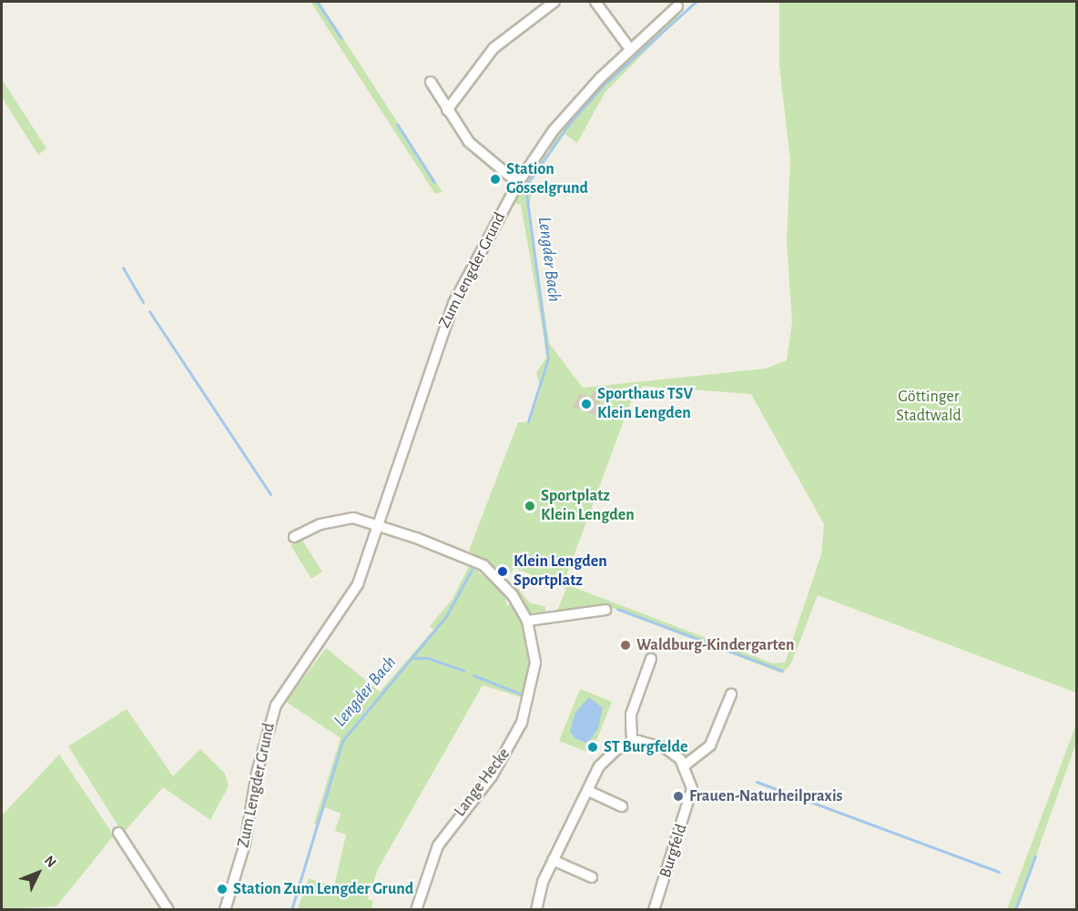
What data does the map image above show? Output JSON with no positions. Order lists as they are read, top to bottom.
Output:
{
  "streets": {
    "street": ["Zum Lengder Grund", "Lange Hecke", "Burgfeld"]
  },
  "crossings": [
    ["Zum Lengder Grund", "Lange Hecke"]
  ],
  "water": ["Lengder Bach"],
  "parks": ["Göttinger Stadtwald"],
  "places": [
    "Station Gösselgrund",
    "Sporthaus TSV Klein Lengden",
    "Sportplatz Klein Lengden",
    "Klein Lengden Sportplatz",
    "Waldburg-Kindergarten",
    "ST Burgfelde",
    "Frauen-Naturheilpraxis",
    "Station Zum Lengder Grund"
  ],
  "north": "top right"
}
